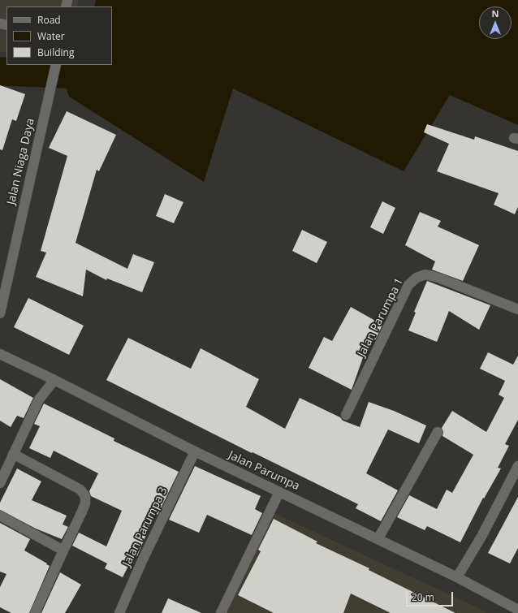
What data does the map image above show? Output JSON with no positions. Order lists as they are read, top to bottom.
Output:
{
  "streets": {
    "street": [
      "Jalan Niaga Daya",
      "Jalan Parumpa 1",
      "Jalan Parumpa",
      "Jalan Parumpa 3"
    ]
  },
  "crossings": [
    ["Jalan Parumpa", "Jalan Parumpa 3"]
  ],
  "legend": ["Road", "Water", "Building"],
  "scale_bar": "20 m",
  "north": "top"
}
